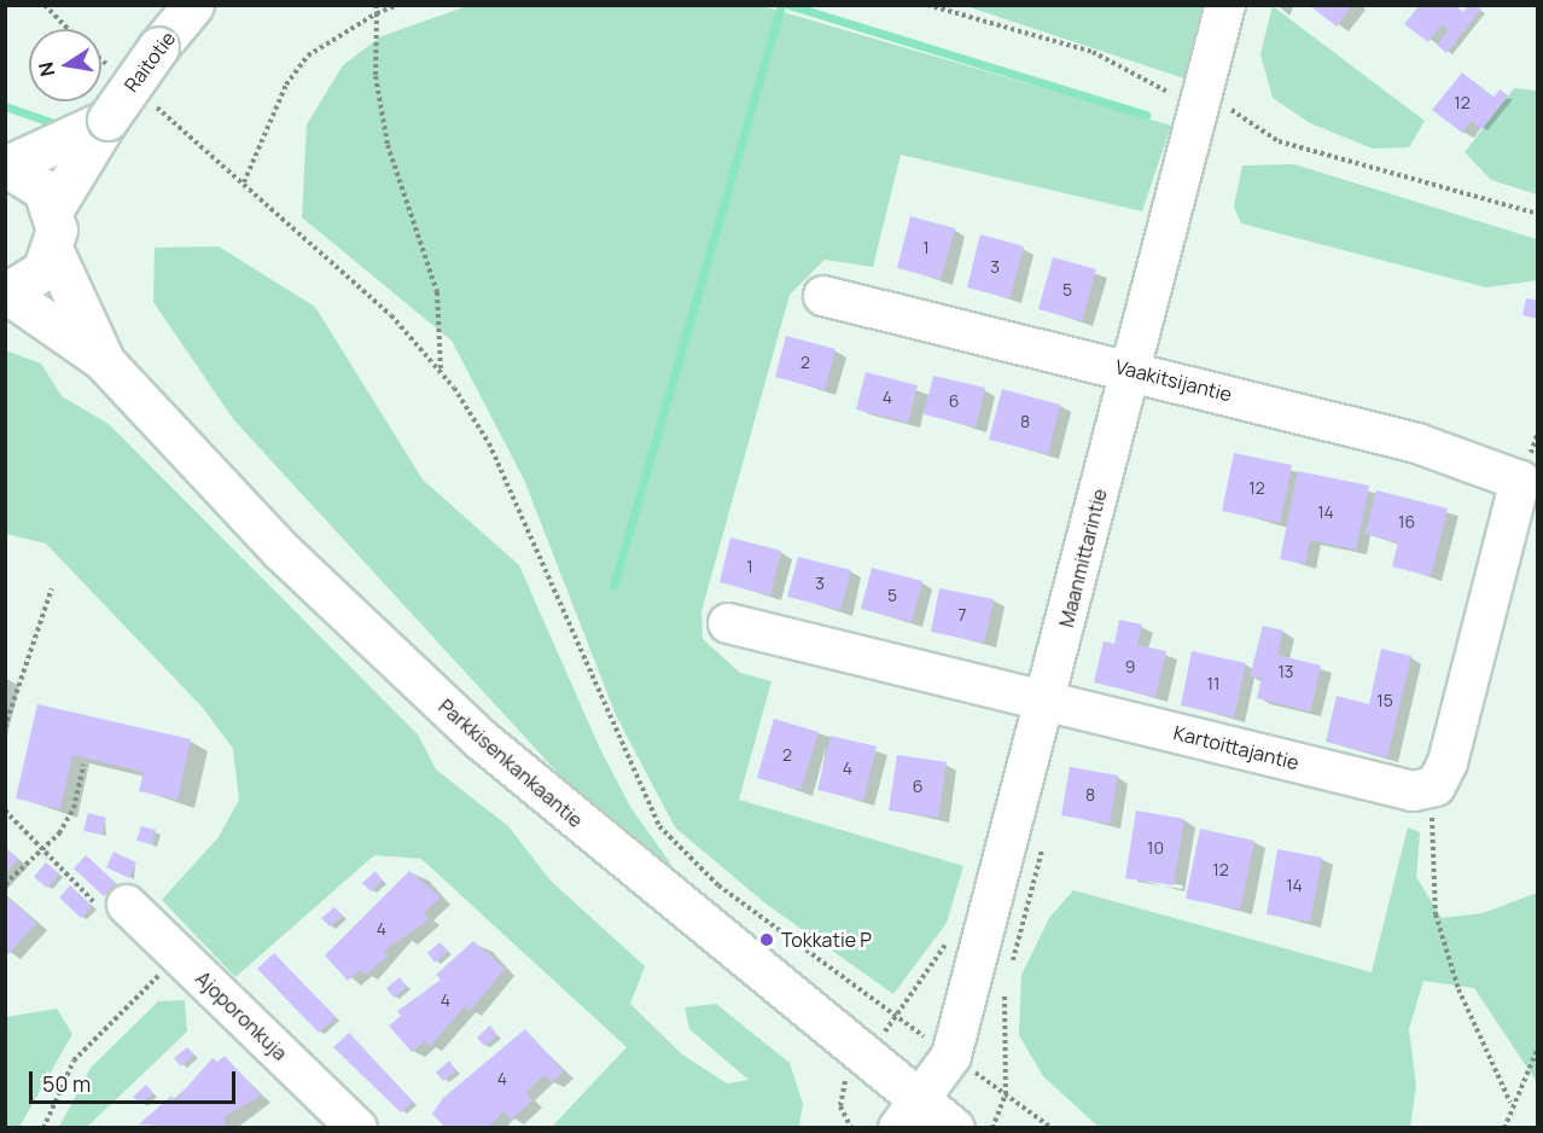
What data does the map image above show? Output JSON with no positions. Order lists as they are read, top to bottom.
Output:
{
  "streets": {
    "main road": ["Raitotie", "Parkkisenkankaantie"],
    "street": [
      "Vaakitsijantie",
      "Maanmittarintie",
      "Kartoittajantie",
      "Ajoporonkuja"
    ]
  },
  "crossings": [
    ["Vaakitsijantie", "Maanmittarintie"],
    ["Vaakitsijantie", "Kartoittajantie"],
    ["Maanmittarintie", "Kartoittajantie"],
    ["Maanmittarintie", "Parkkisenkankaantie"]
  ],
  "places": ["Tokkatie P"],
  "house_numbers": [
    "12",
    "1",
    "3",
    "5",
    "2",
    "4",
    "6",
    "8",
    "12",
    "14",
    "16",
    "1",
    "3",
    "5",
    "7",
    "9",
    "13",
    "11",
    "15",
    "2",
    "4",
    "6",
    "8",
    "10",
    "12",
    "14",
    "4",
    "4",
    "4"
  ],
  "scale_bar": "50 m",
  "north": "left"
}
